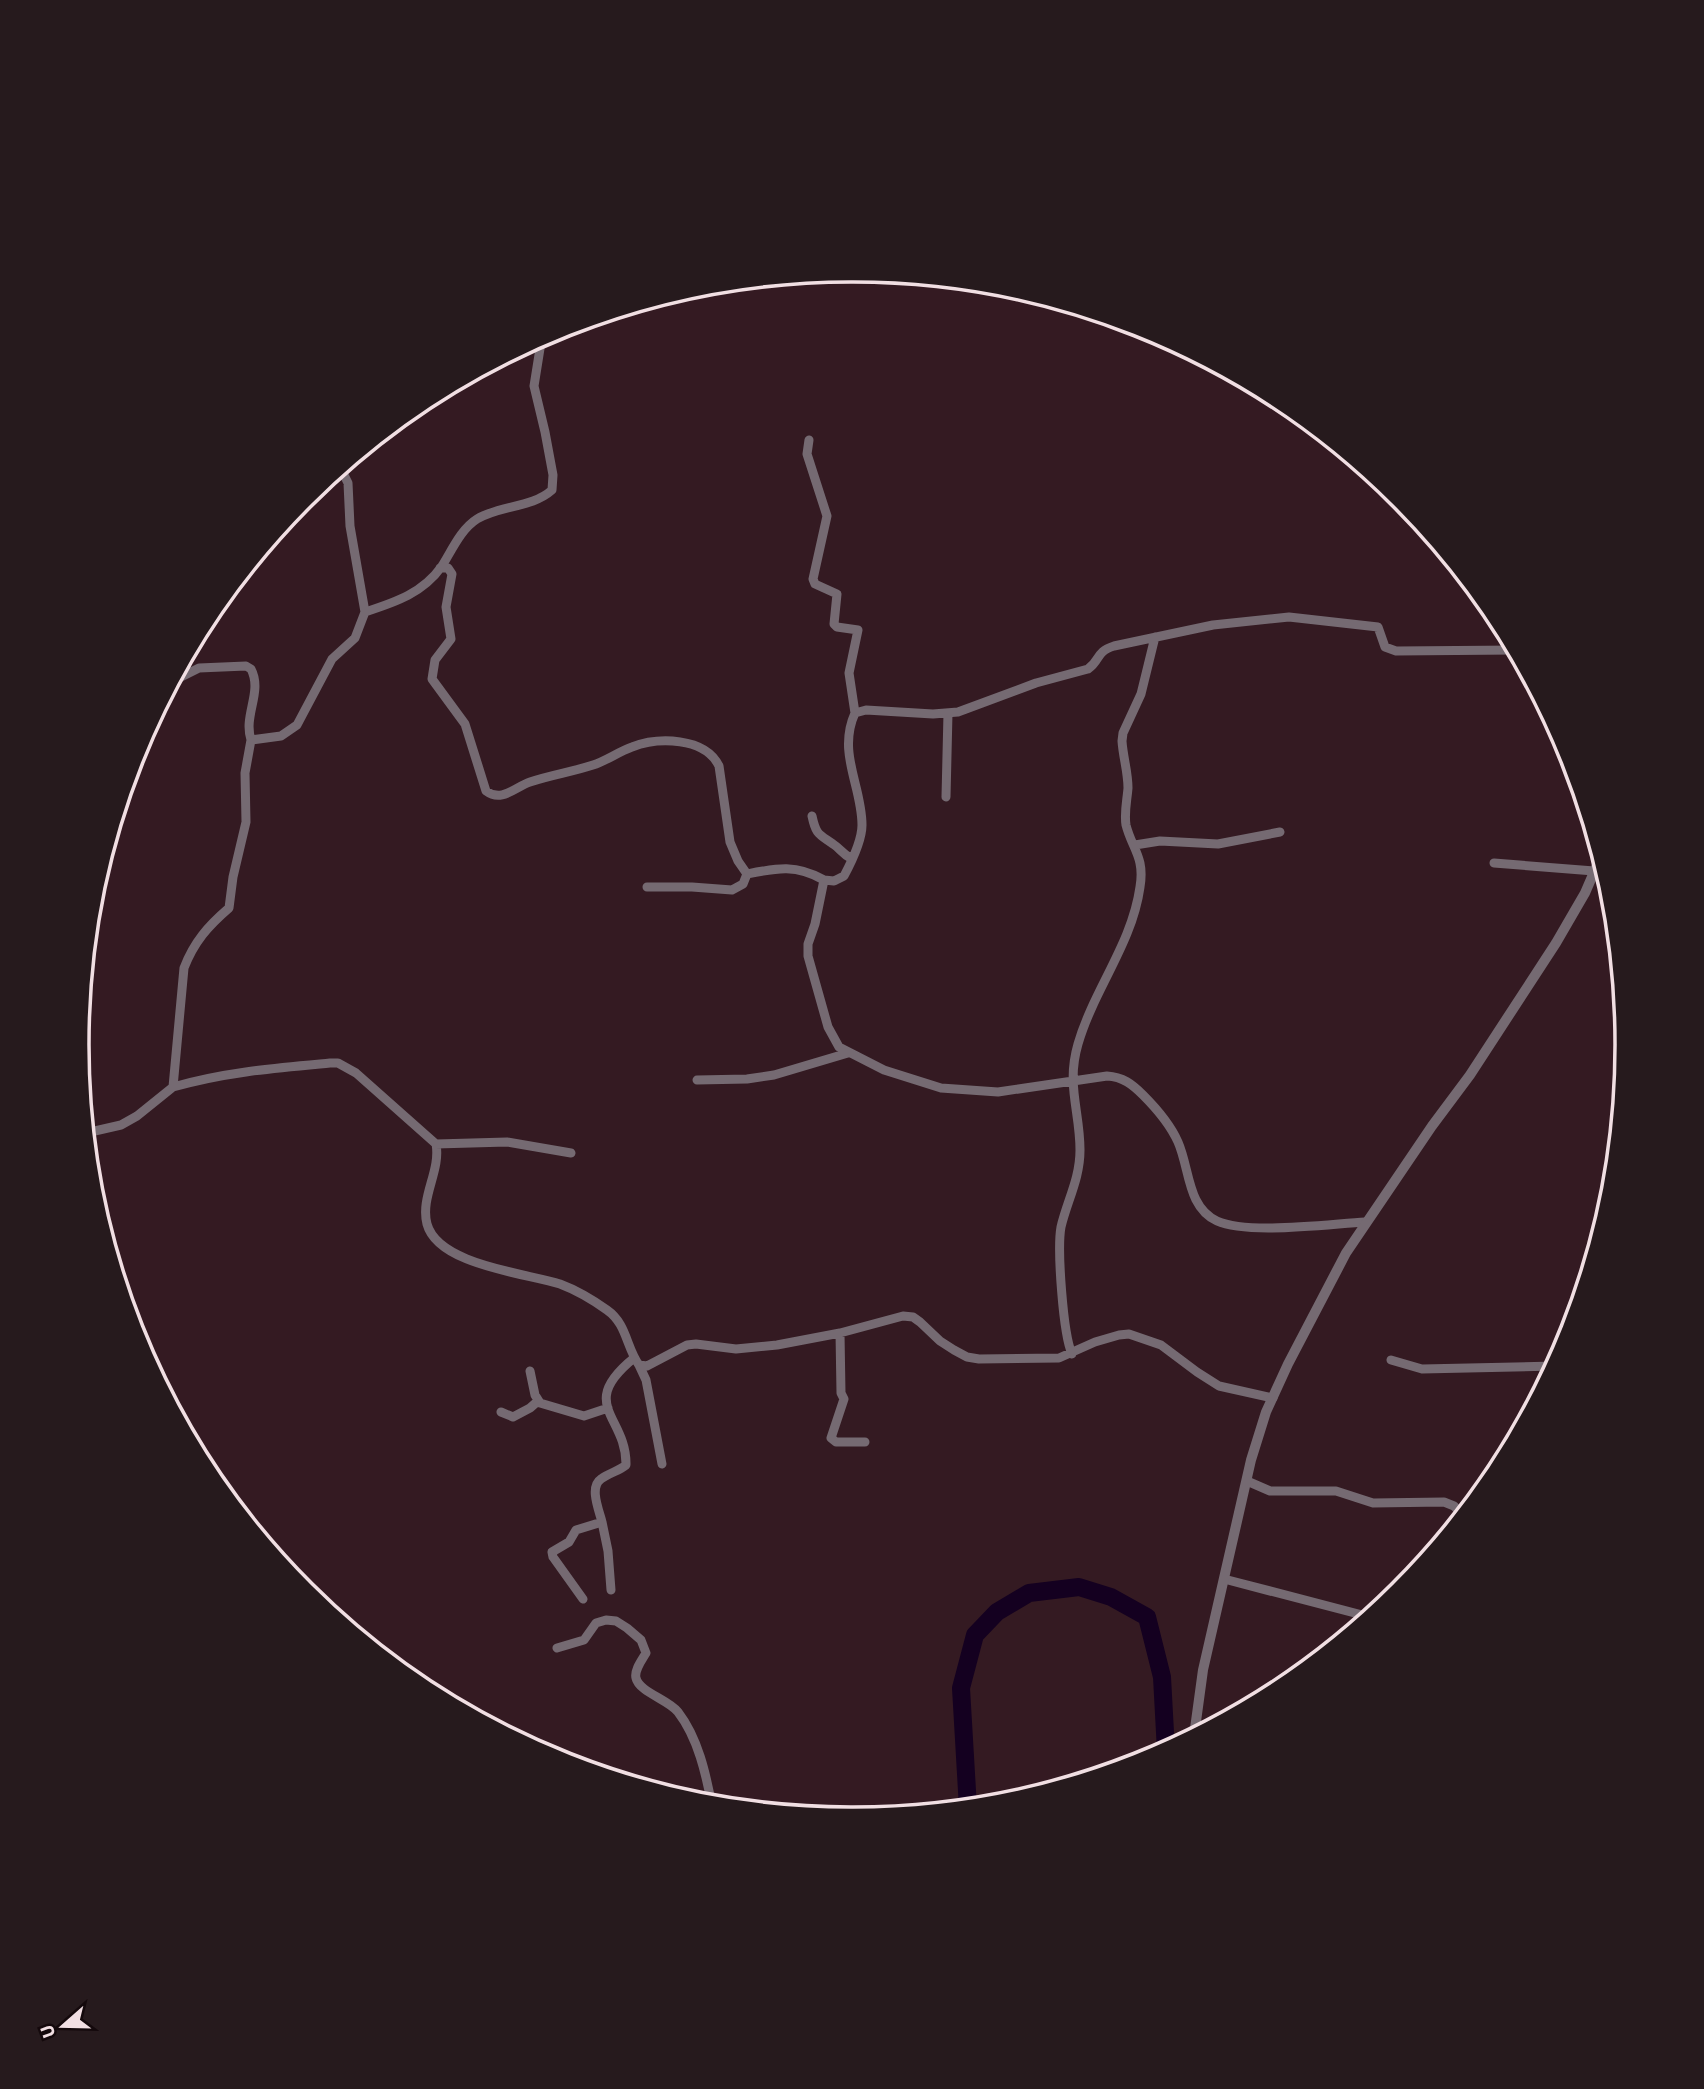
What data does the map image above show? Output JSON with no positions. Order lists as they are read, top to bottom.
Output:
{
  "north": "left"
}
